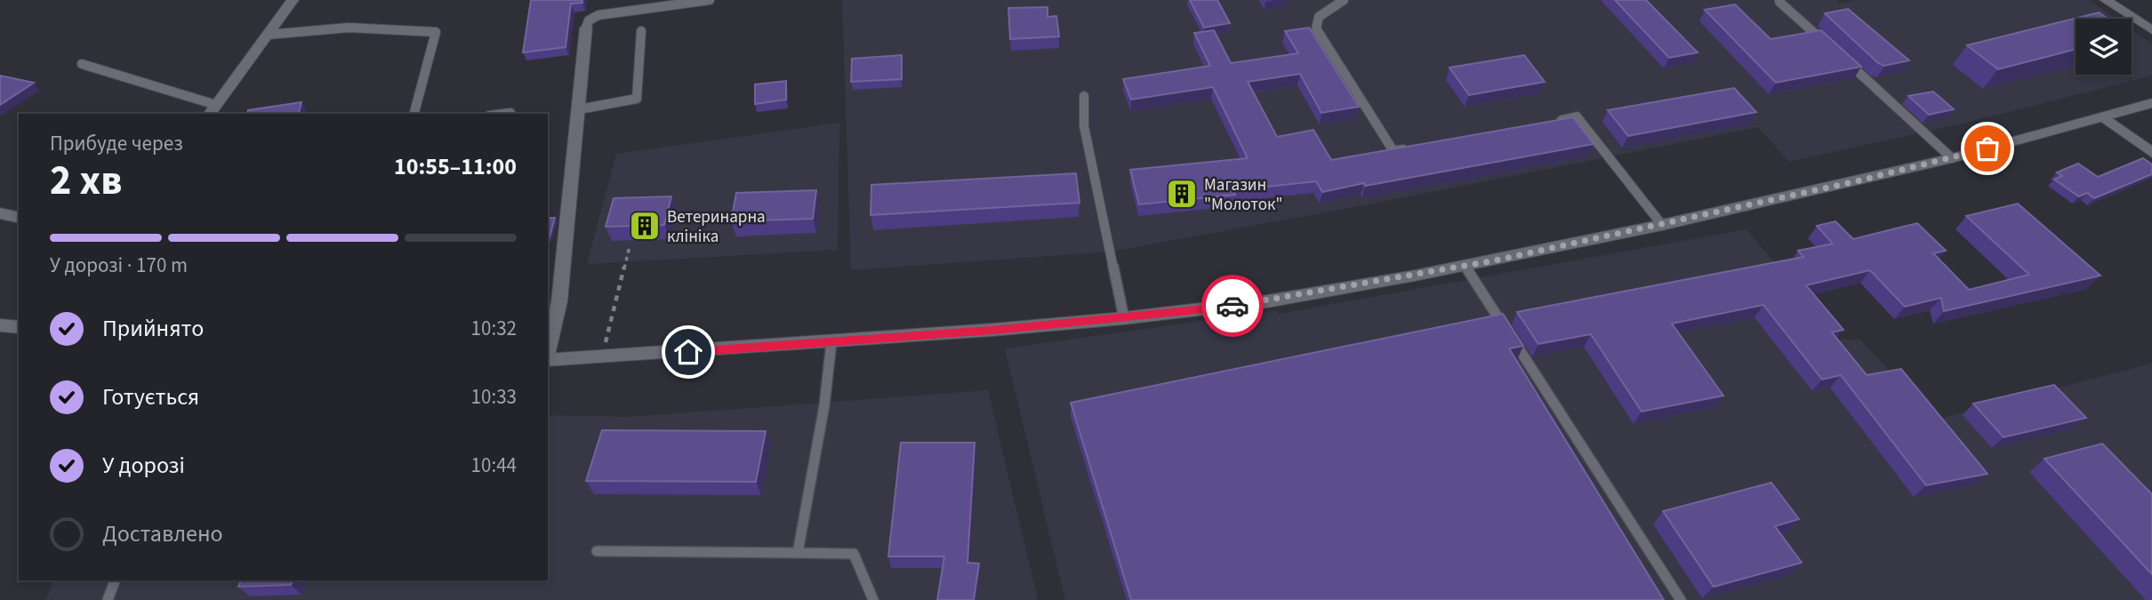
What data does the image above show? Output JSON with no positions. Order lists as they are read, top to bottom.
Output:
{
  "places": {
    "building": ["Магазин \"Молоток\"", "Ветеринарна клініка"]
  },
  "page": {
    "heading": ["2 хв", "Прибуде через", "10:55–11:00"],
    "bar": "У дорозі · 170 m",
    "list": [
      ["Прийнято", "10:32"],
      ["Готується", "10:33"],
      ["У дорозі", "10:44"],
      "Доставлено"
    ]
  }
}
